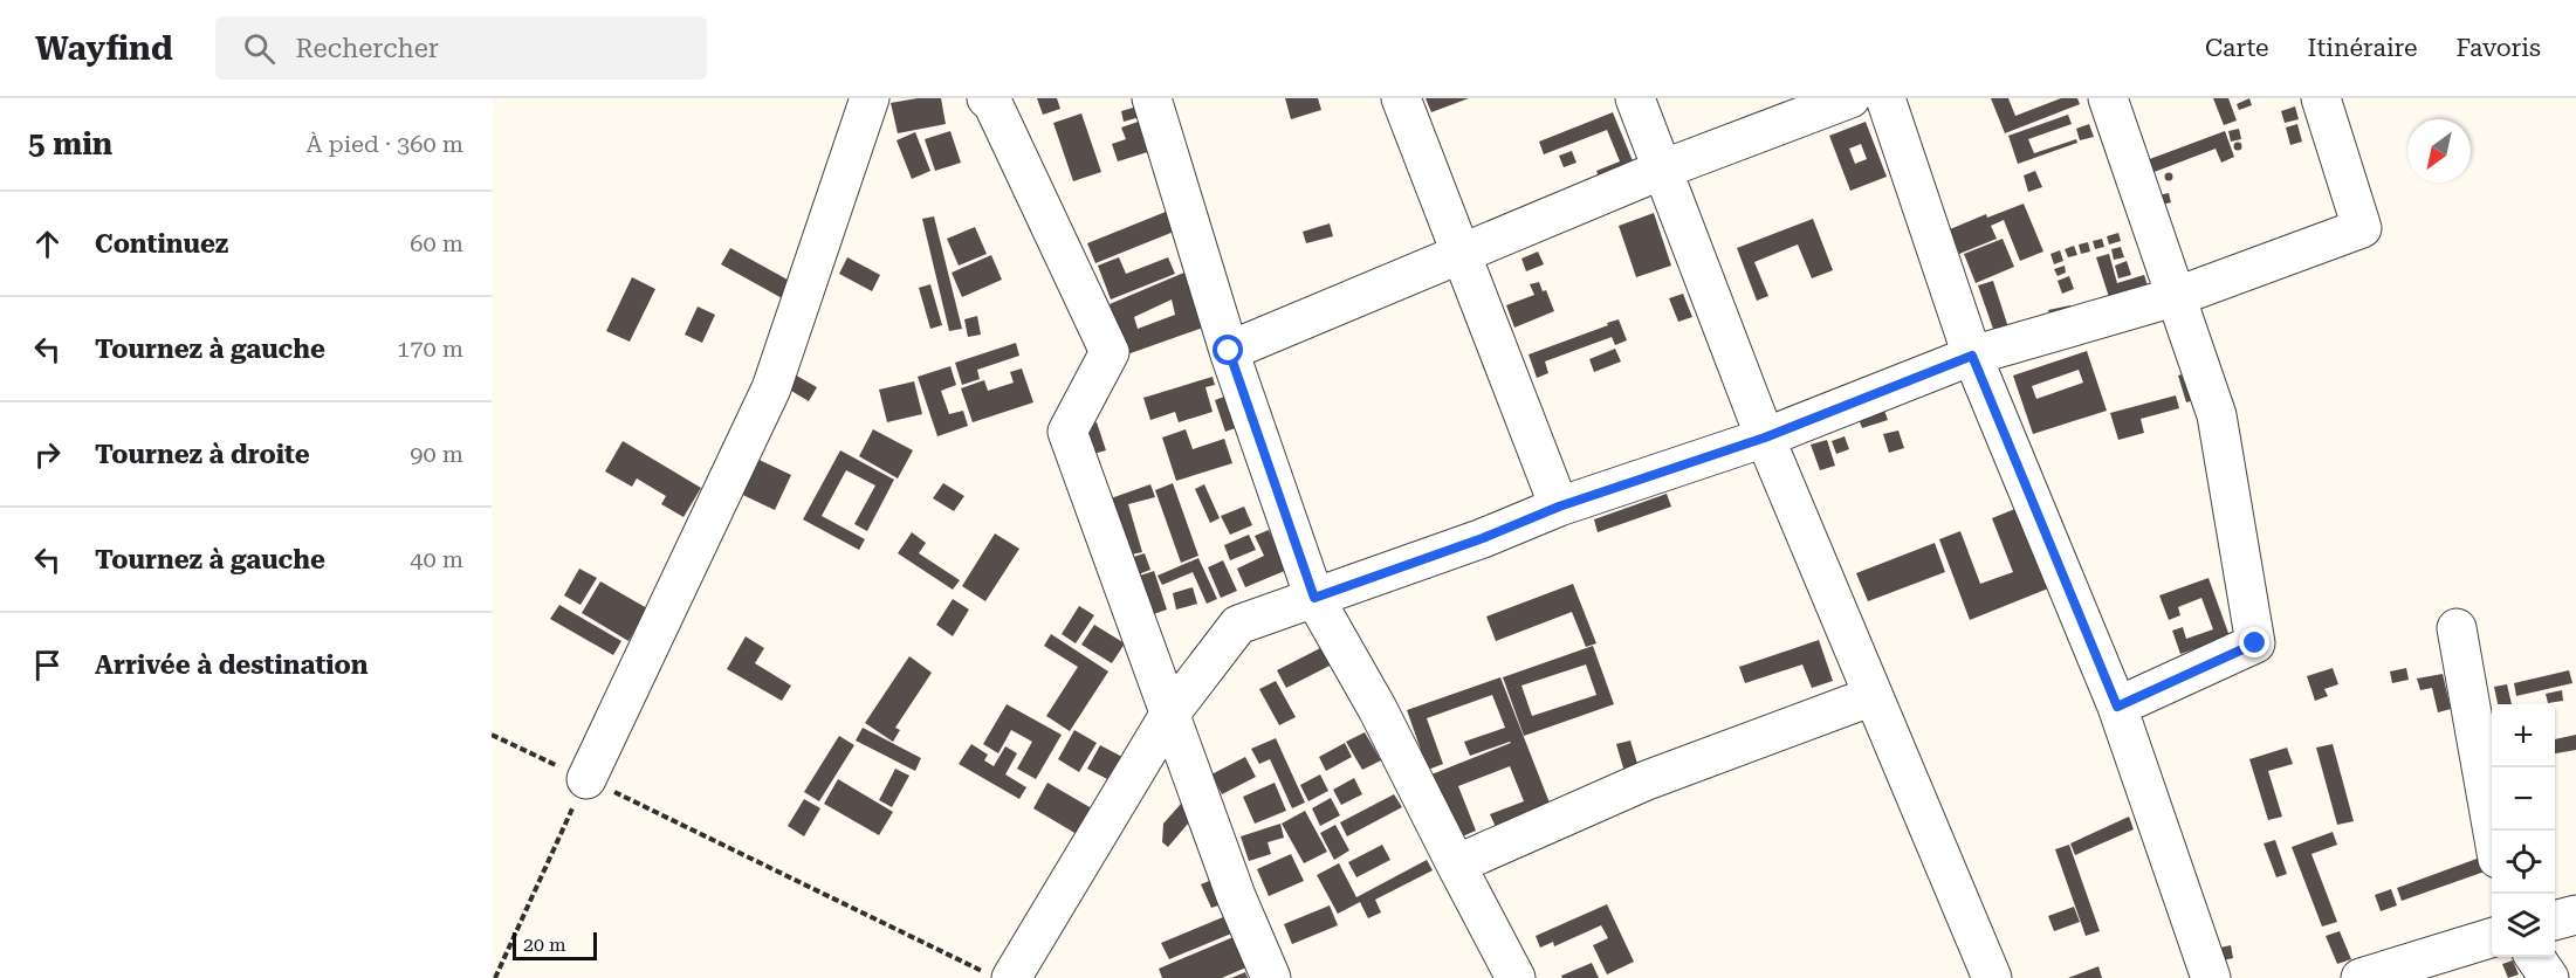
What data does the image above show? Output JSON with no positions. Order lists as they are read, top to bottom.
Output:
{
  "scale_bar": "20 m",
  "north": "bottom left",
  "page": {
    "header": "Wayfind",
    "search": "Rechercher",
    "nav": ["Carte", "Itinéraire", "Favoris"],
    "heading": ["5 min", "À pied · 360 m"],
    "list": [
      ["Continuez", "60 m"],
      ["Tournez à gauche", "170 m"],
      ["Tournez à droite", "90 m"],
      ["Tournez à gauche", "40 m"],
      "Arrivée à destination"
    ],
    "map_buttons": ["+", "−"],
    "scale": "20 m"
  }
}
